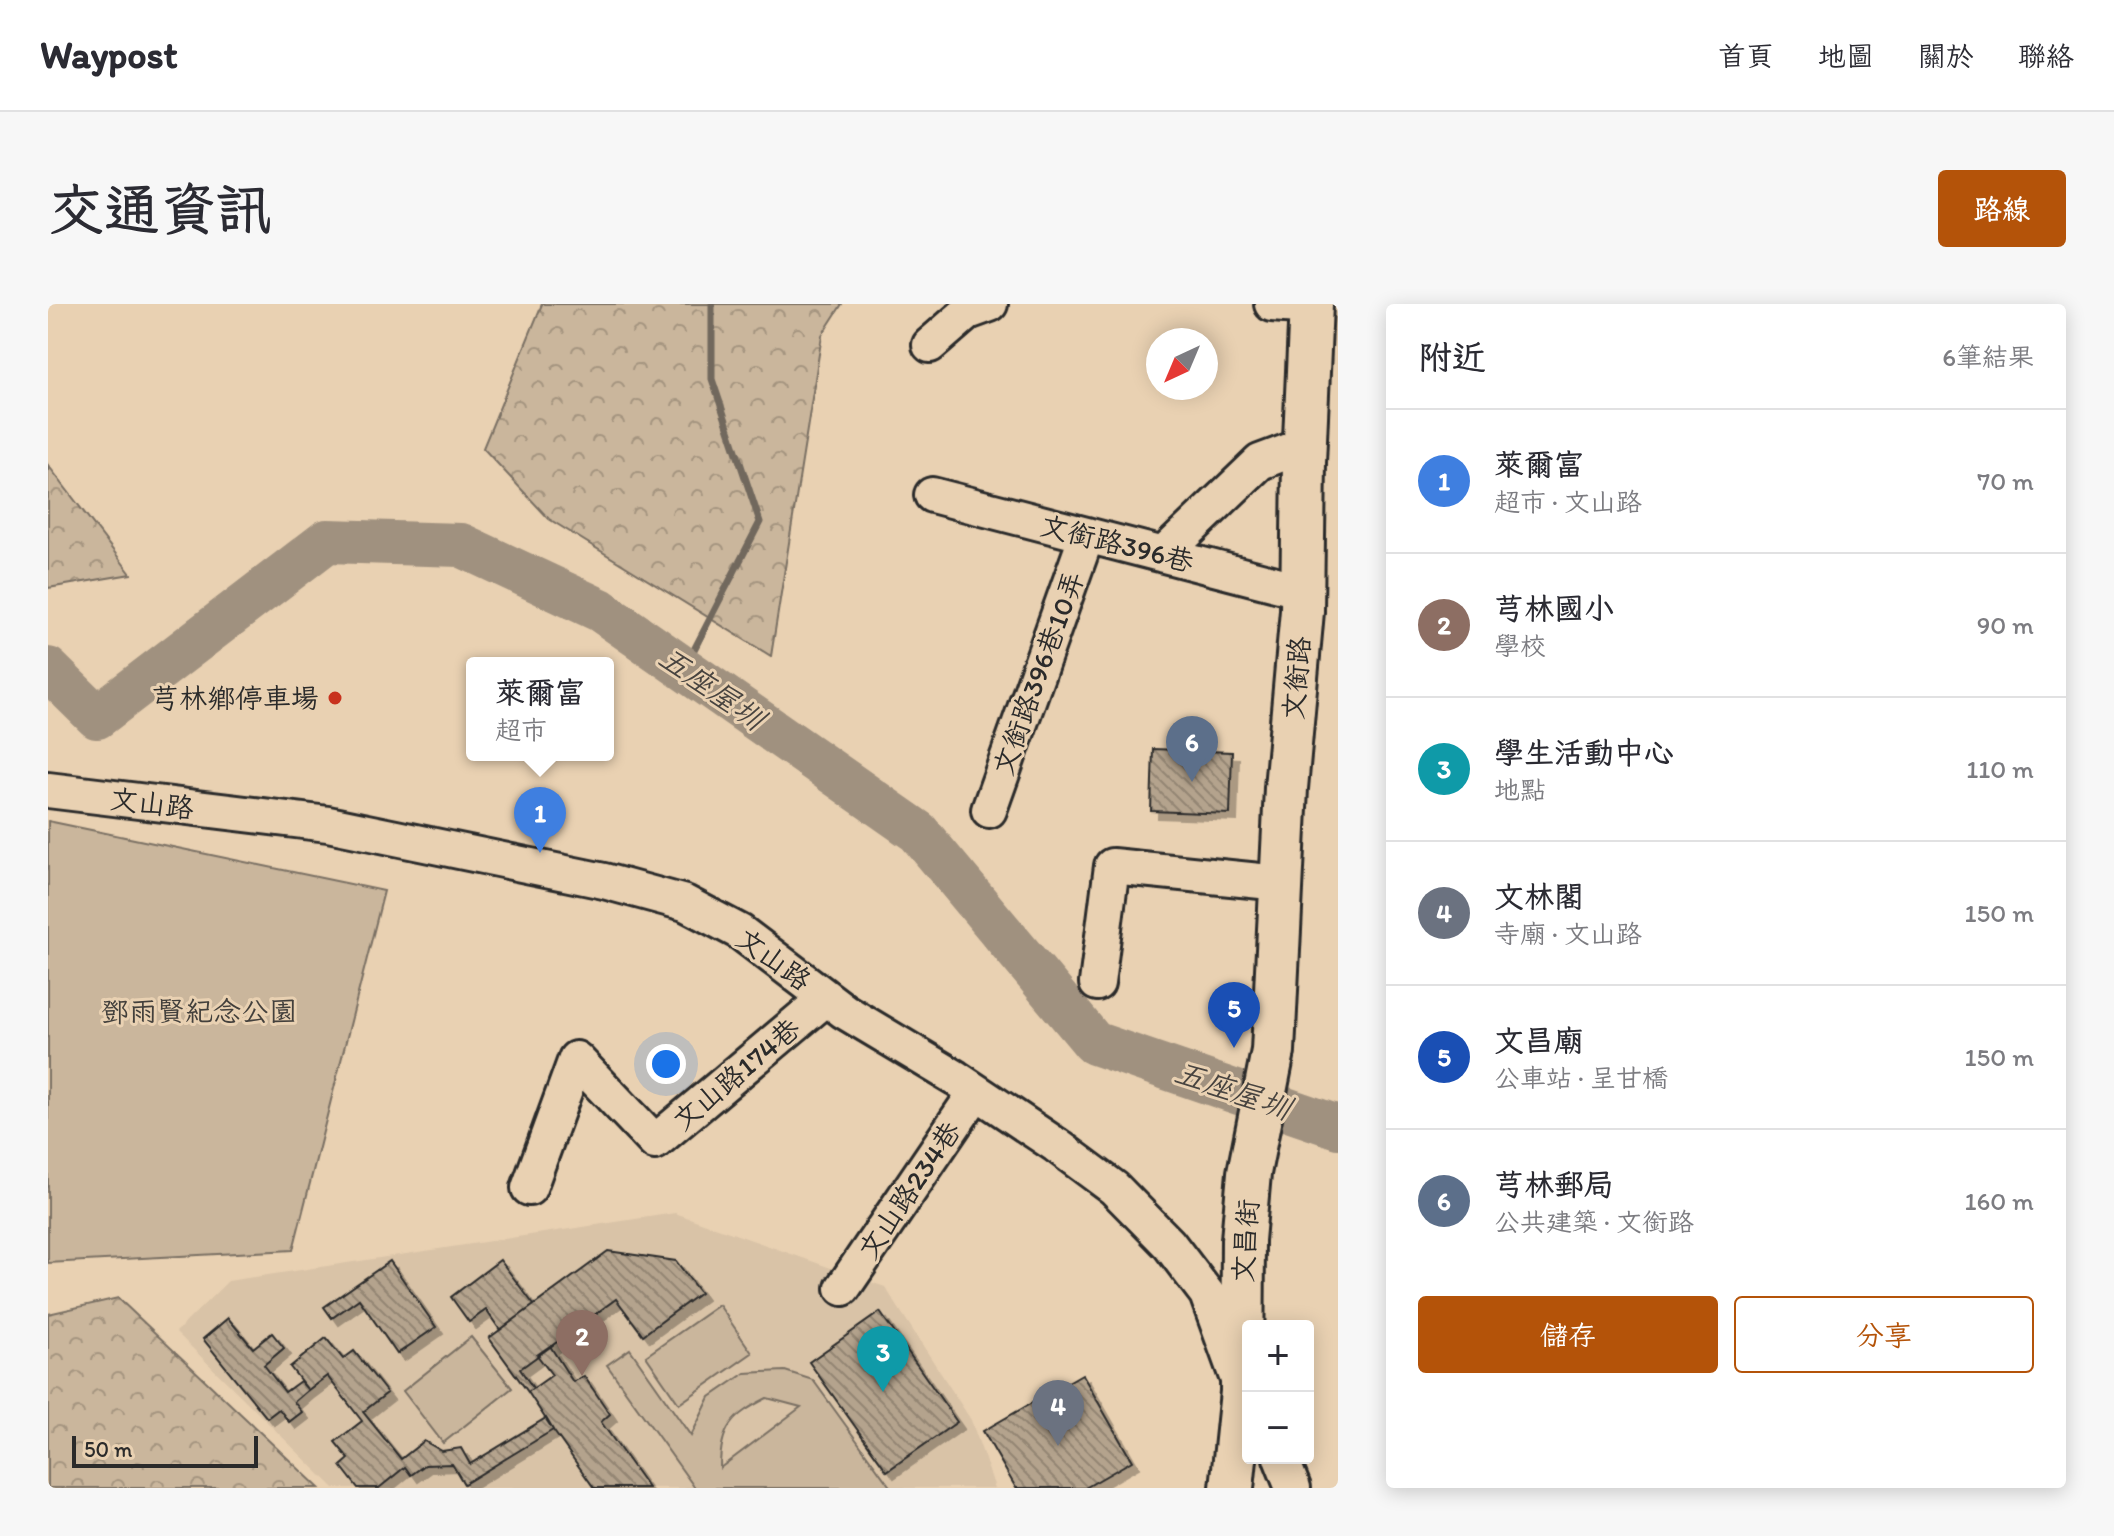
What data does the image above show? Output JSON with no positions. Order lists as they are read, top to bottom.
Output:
{
  "streets": {
    "main road": ["文銜路", "文山路", "文昌街"],
    "street": [
      "文銜路396巷",
      "文銜路396巷10弄",
      "文山路174巷",
      "文山路234巷"
    ]
  },
  "crossings": [
    ["文銜路396巷", "文銜路396巷10弄"],
    ["文銜路396巷", "文銜路"],
    ["文銜路", "文昌街"],
    ["文山路", "文山路174巷"],
    ["文山路", "文山路234巷"]
  ],
  "water": ["五座屋圳"],
  "parks": ["鄧雨賢紀念公園"],
  "places": ["芎林鄉停車場"],
  "scale_bar": "50 m",
  "north": "bottom left",
  "page": {
    "header": "Waypost",
    "nav": [
      "首頁",
      "地圖",
      "關於",
      "聯絡"
    ],
    "buttons": [
      "路線",
      ["儲存", "分享"]
    ],
    "title": "交通資訊",
    "heading": ["附近", "6筆結果"],
    "list": [
      {
        "mark": "1",
        "name": "萊爾富",
        "note": "超市 · 文山路",
        "value": "70 m"
      },
      {
        "mark": "2",
        "name": "芎林國小",
        "note": "學校",
        "value": "90 m"
      },
      {
        "mark": "3",
        "name": "學生活動中心",
        "note": "地點",
        "value": "110 m"
      },
      {
        "mark": "4",
        "name": "文林閣",
        "note": "寺廟 · 文山路",
        "value": "150 m"
      },
      {
        "mark": "5",
        "name": "文昌廟",
        "note": "公車站 · 呈甘橋",
        "value": "150 m"
      },
      {
        "mark": "6",
        "name": "芎林郵局",
        "note": "公共建築 · 文銜路",
        "value": "160 m"
      }
    ],
    "popup": ["萊爾富", "超市"],
    "pins": [
      "6",
      "1",
      "5",
      "2",
      "3",
      "4"
    ],
    "map_buttons": ["+", "−"],
    "scale": "50 m"
  }
}
